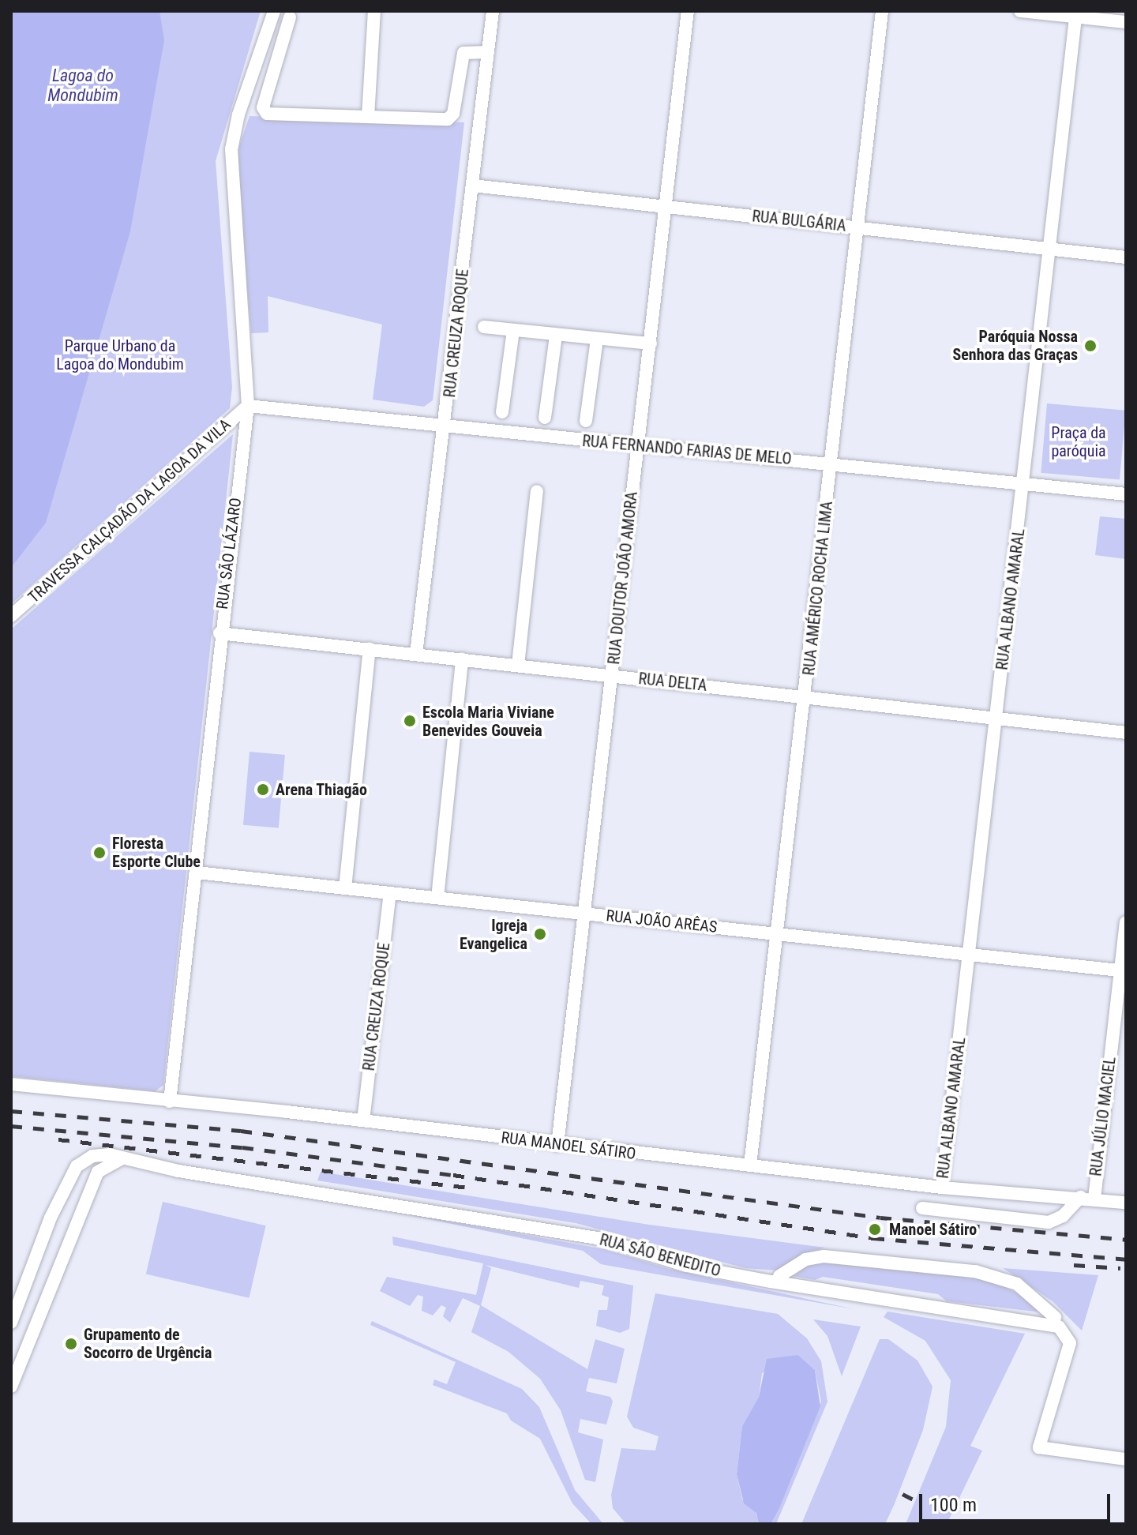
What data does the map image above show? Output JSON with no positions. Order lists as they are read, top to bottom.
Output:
{
  "streets": {
    "street": [
      "RUA BULGÁRIA",
      "RUA CREUZA ROQUE",
      "RUA FERNANDO FARIAS DE MELO",
      "TRAVESSA CALÇADÃO DA LAGOA DA VILA",
      "RUA SÃO LÁZARO",
      "RUA DOUTOR JOÃO AMORA",
      "RUA AMÉRICO ROCHA LIMA",
      "RUA ALBANO AMARAL",
      "RUA DELTA",
      "RUA JOÃO ARÊAS",
      "RUA JÚLIO MACIEL",
      "RUA MANOEL SÁTIRO",
      "RUA SÃO BENEDITO"
    ]
  },
  "crossings": [
    ["RUA BULGÁRIA", "RUA CREUZA ROQUE"],
    ["RUA BULGÁRIA", "RUA DOUTOR JOÃO AMORA"],
    ["RUA BULGÁRIA", "RUA AMÉRICO ROCHA LIMA"],
    ["RUA BULGÁRIA", "RUA ALBANO AMARAL"],
    ["RUA CREUZA ROQUE", "RUA FERNANDO FARIAS DE MELO"],
    ["RUA CREUZA ROQUE", "RUA DELTA"],
    ["RUA CREUZA ROQUE", "RUA JOÃO ARÊAS"],
    ["RUA CREUZA ROQUE", "RUA MANOEL SÁTIRO"],
    ["RUA FERNANDO FARIAS DE MELO", "TRAVESSA CALÇADÃO DA LAGOA DA VILA"],
    ["RUA FERNANDO FARIAS DE MELO", "RUA SÃO LÁZARO"],
    ["RUA FERNANDO FARIAS DE MELO", "RUA DOUTOR JOÃO AMORA"],
    ["RUA FERNANDO FARIAS DE MELO", "RUA AMÉRICO ROCHA LIMA"],
    ["RUA FERNANDO FARIAS DE MELO", "RUA ALBANO AMARAL"],
    ["TRAVESSA CALÇADÃO DA LAGOA DA VILA", "RUA SÃO LÁZARO"],
    ["RUA SÃO LÁZARO", "RUA DELTA"],
    ["RUA SÃO LÁZARO", "RUA JOÃO ARÊAS"],
    ["RUA SÃO LÁZARO", "RUA MANOEL SÁTIRO"],
    ["RUA DOUTOR JOÃO AMORA", "RUA DELTA"],
    ["RUA DOUTOR JOÃO AMORA", "RUA JOÃO ARÊAS"],
    ["RUA DOUTOR JOÃO AMORA", "RUA MANOEL SÁTIRO"],
    ["RUA AMÉRICO ROCHA LIMA", "RUA DELTA"],
    ["RUA AMÉRICO ROCHA LIMA", "RUA JOÃO ARÊAS"],
    ["RUA AMÉRICO ROCHA LIMA", "RUA MANOEL SÁTIRO"],
    ["RUA ALBANO AMARAL", "RUA DELTA"],
    ["RUA ALBANO AMARAL", "RUA JOÃO ARÊAS"],
    ["RUA ALBANO AMARAL", "RUA MANOEL SÁTIRO"],
    ["RUA JOÃO ARÊAS", "RUA JÚLIO MACIEL"],
    ["RUA JÚLIO MACIEL", "RUA MANOEL SÁTIRO"]
  ],
  "water": ["Lagoa do Mondubim"],
  "parks": ["Parque Urbano da Lagoa do Mondubim", "Praça da paróquia"],
  "places": [
    "Paróquia Nossa Senhora das Graças",
    "Escola Maria Viviane Benevides Gouveia",
    "Arena Thiagão",
    "Floresta Esporte Clube",
    "Igreja Evangelica",
    "Manoel Sátiro",
    "Grupamento de Socorro de Urgência"
  ],
  "scale_bar": "100 m"
}
